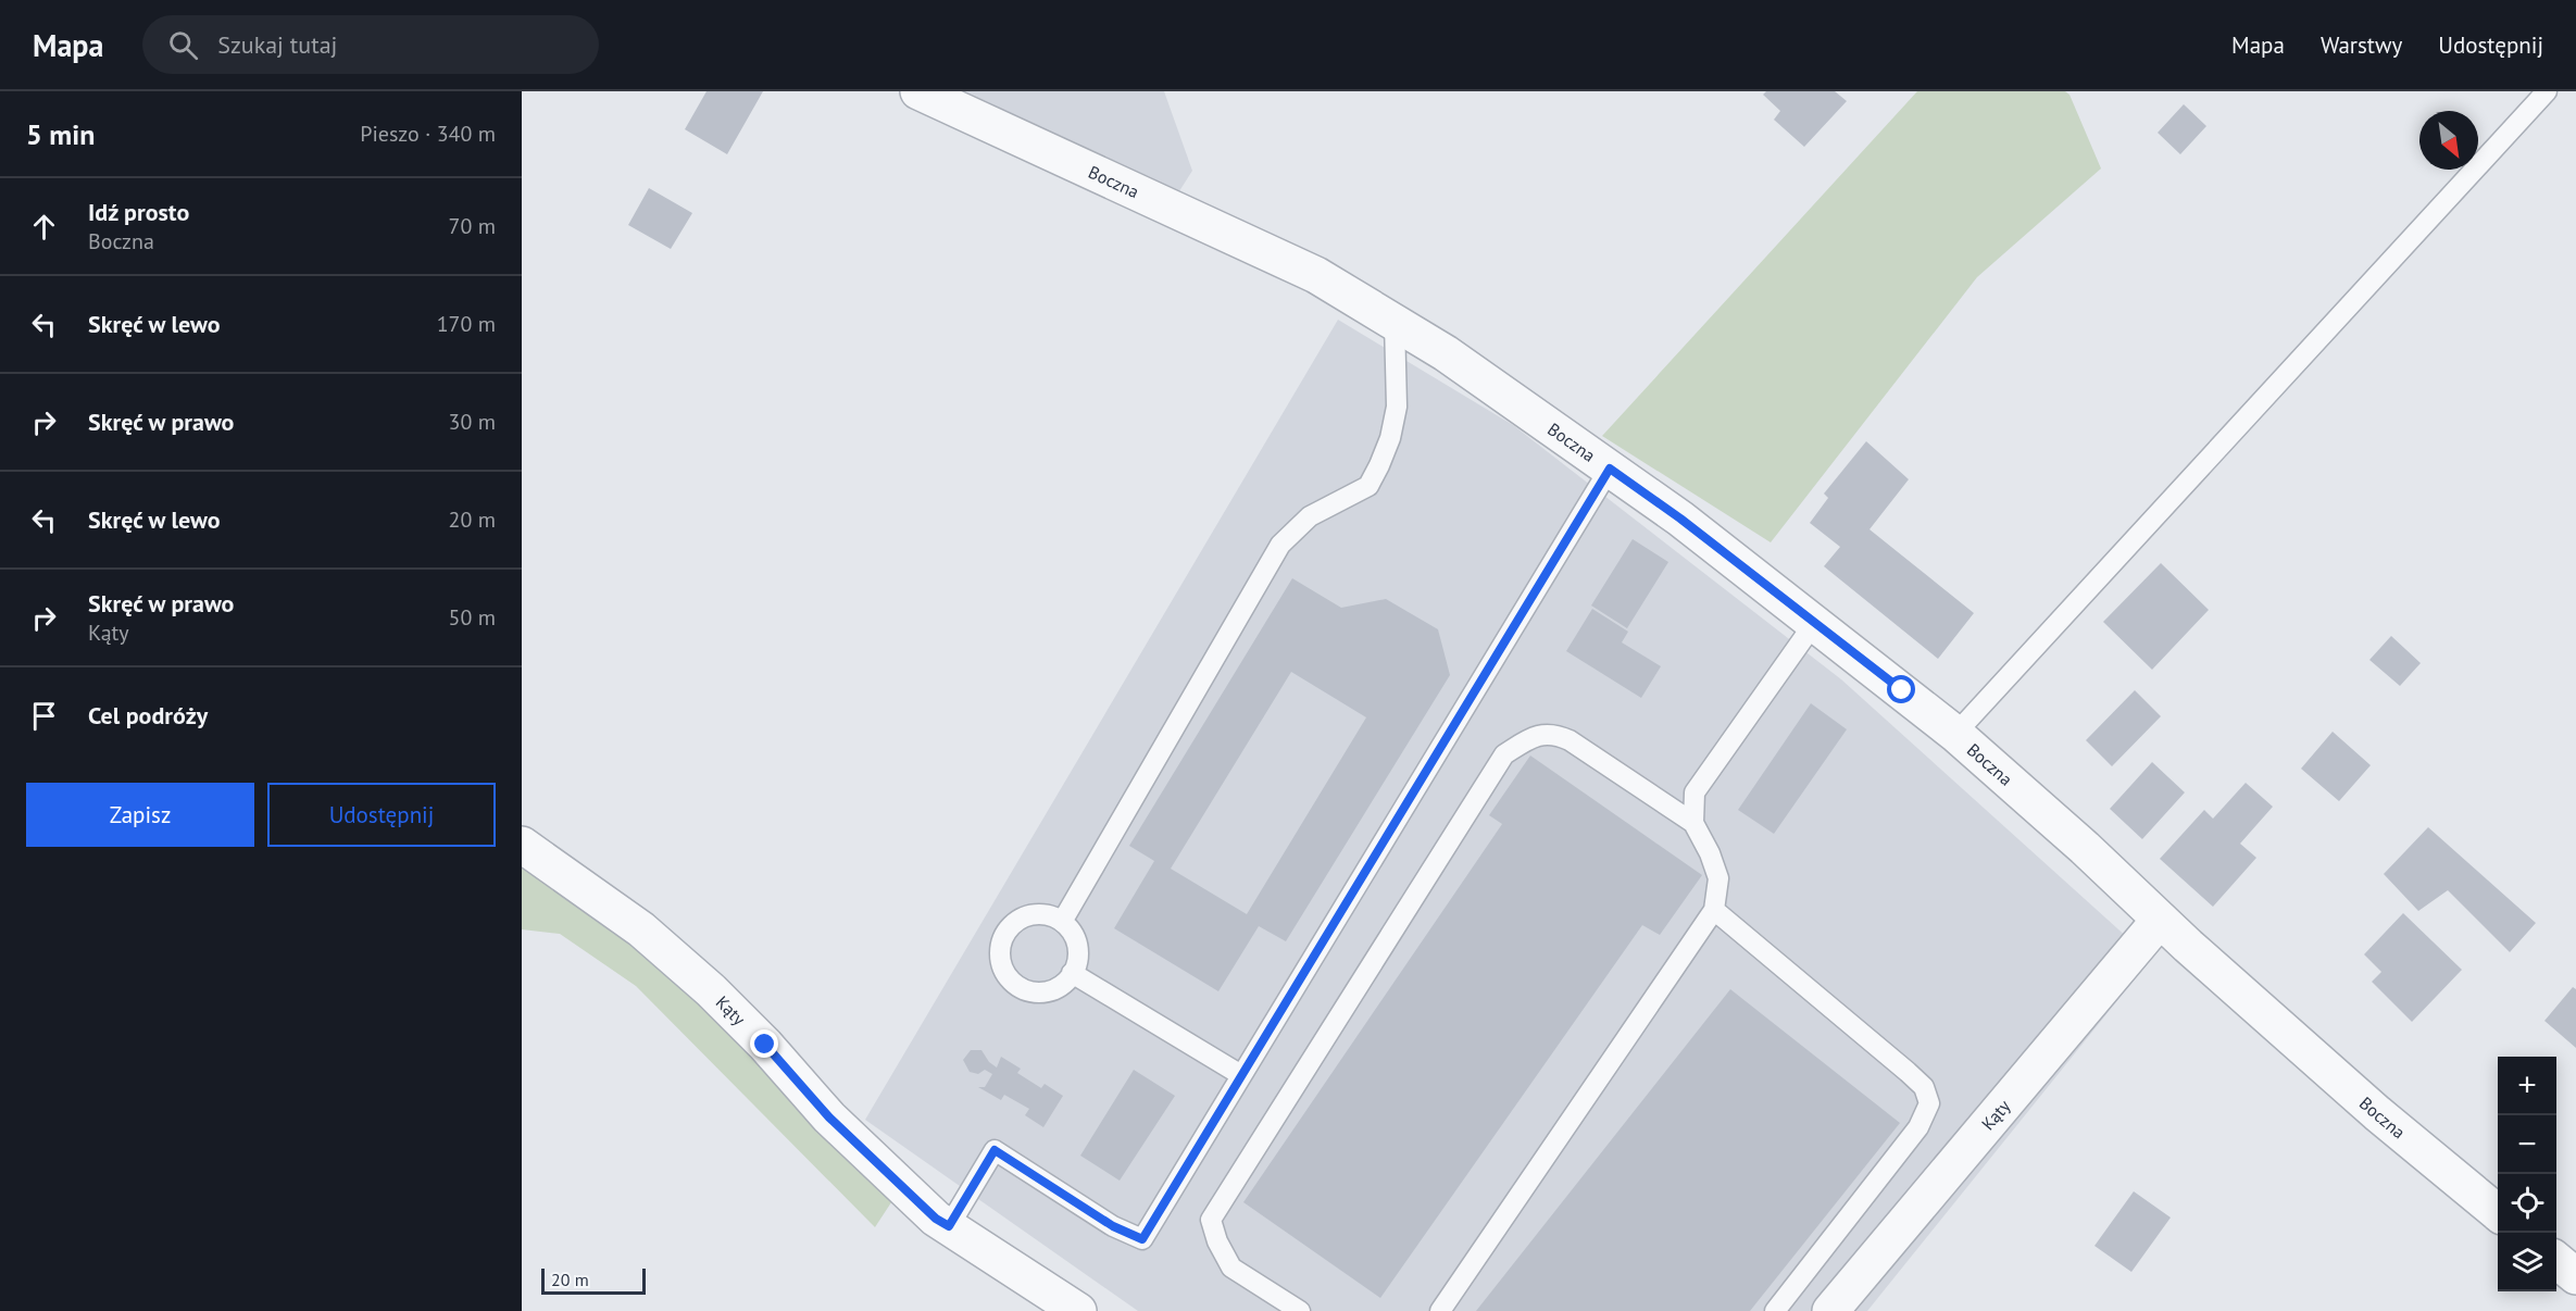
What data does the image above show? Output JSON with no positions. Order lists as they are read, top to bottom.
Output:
{
  "streets": {
    "street": ["Boczna", "Kąty"]
  },
  "crossings": [
    ["Boczna", "Kąty"]
  ],
  "scale_bar": "20 m",
  "north": "bottom right",
  "page": {
    "header": "Mapa",
    "search": "Szukaj tutaj",
    "nav": ["Mapa", "Warstwy", "Udostępnij"],
    "heading": ["5 min", "Pieszo · 340 m"],
    "list": [
      ["Idź prosto", "Boczna", "70 m"],
      ["Skręć w lewo", "170 m"],
      ["Skręć w prawo", "30 m"],
      ["Skręć w lewo", "20 m"],
      ["Skręć w prawo", "Kąty", "50 m"],
      "Cel podróży"
    ],
    "buttons": ["Zapisz", "Udostępnij"],
    "map_buttons": ["+", "−"],
    "scale": "20 m"
  }
}
